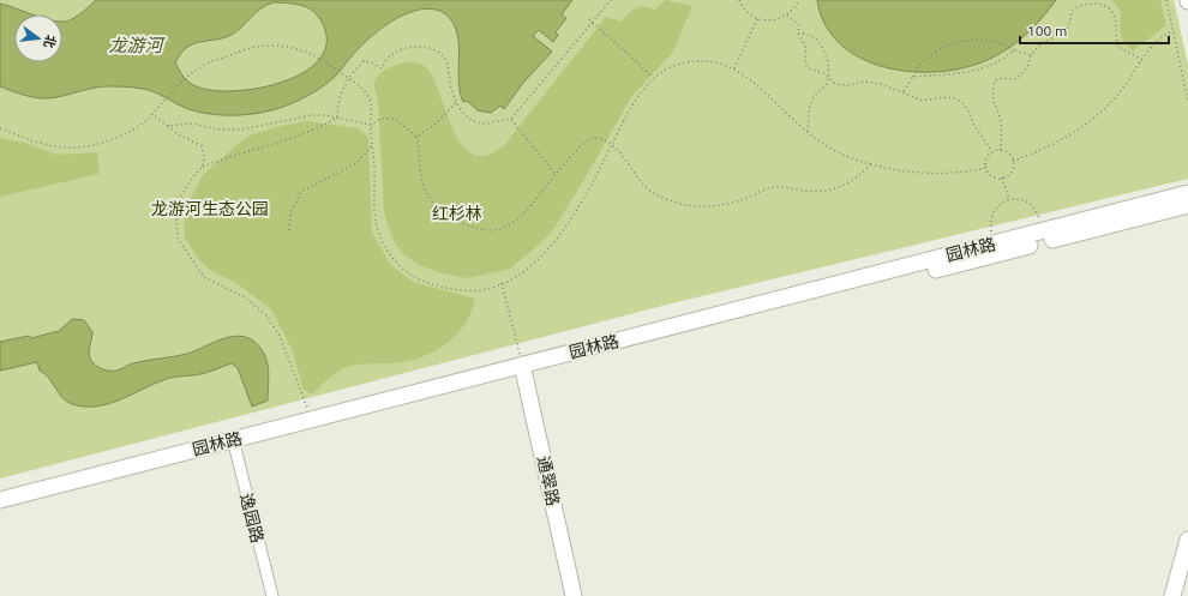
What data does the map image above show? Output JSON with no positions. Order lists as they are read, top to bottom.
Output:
{
  "streets": {
    "street": ["园林路", "通翠路", "逸园路"]
  },
  "crossings": [
    ["园林路", "通翠路"],
    ["园林路", "逸园路"]
  ],
  "water": ["龙游河"],
  "parks": ["龙游河生态公园", "红杉林"],
  "scale_bar": "100 m",
  "north": "right"
}
